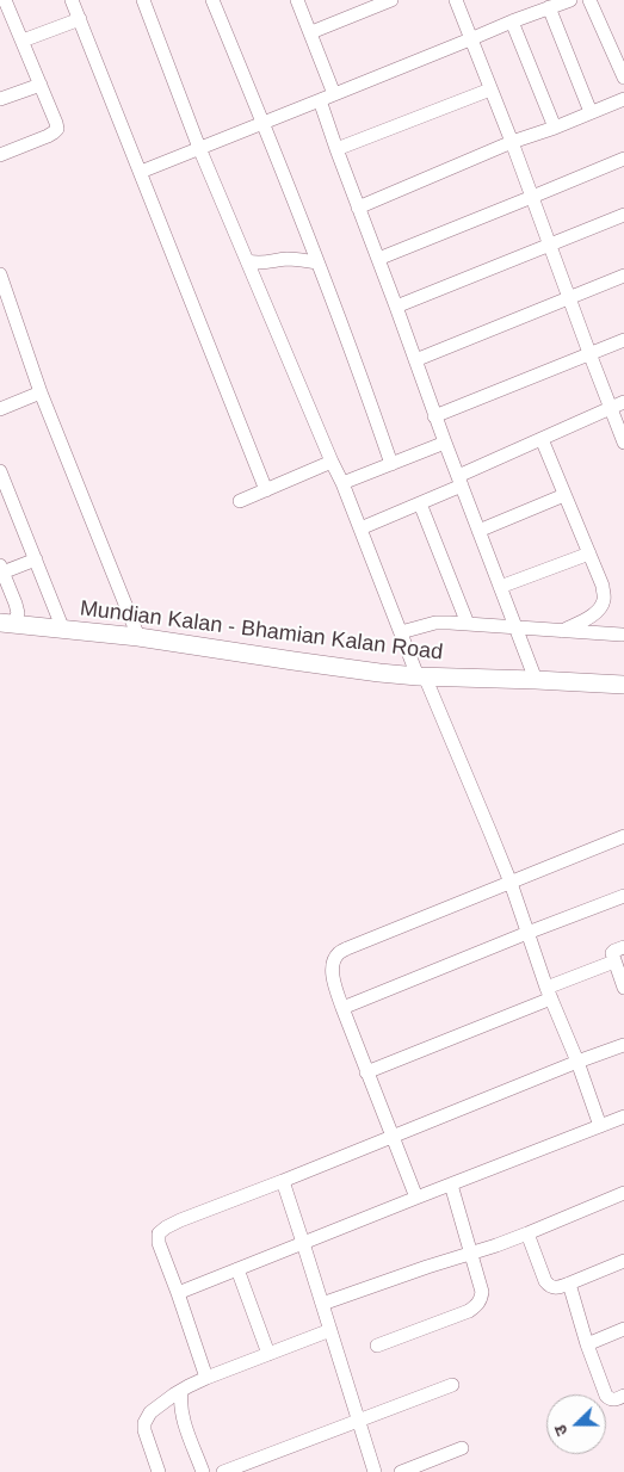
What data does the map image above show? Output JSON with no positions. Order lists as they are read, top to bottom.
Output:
{
  "streets": {
    "street": ["Mundian Kalan - Bhamian Kalan Road"]
  },
  "north": "left"
}
